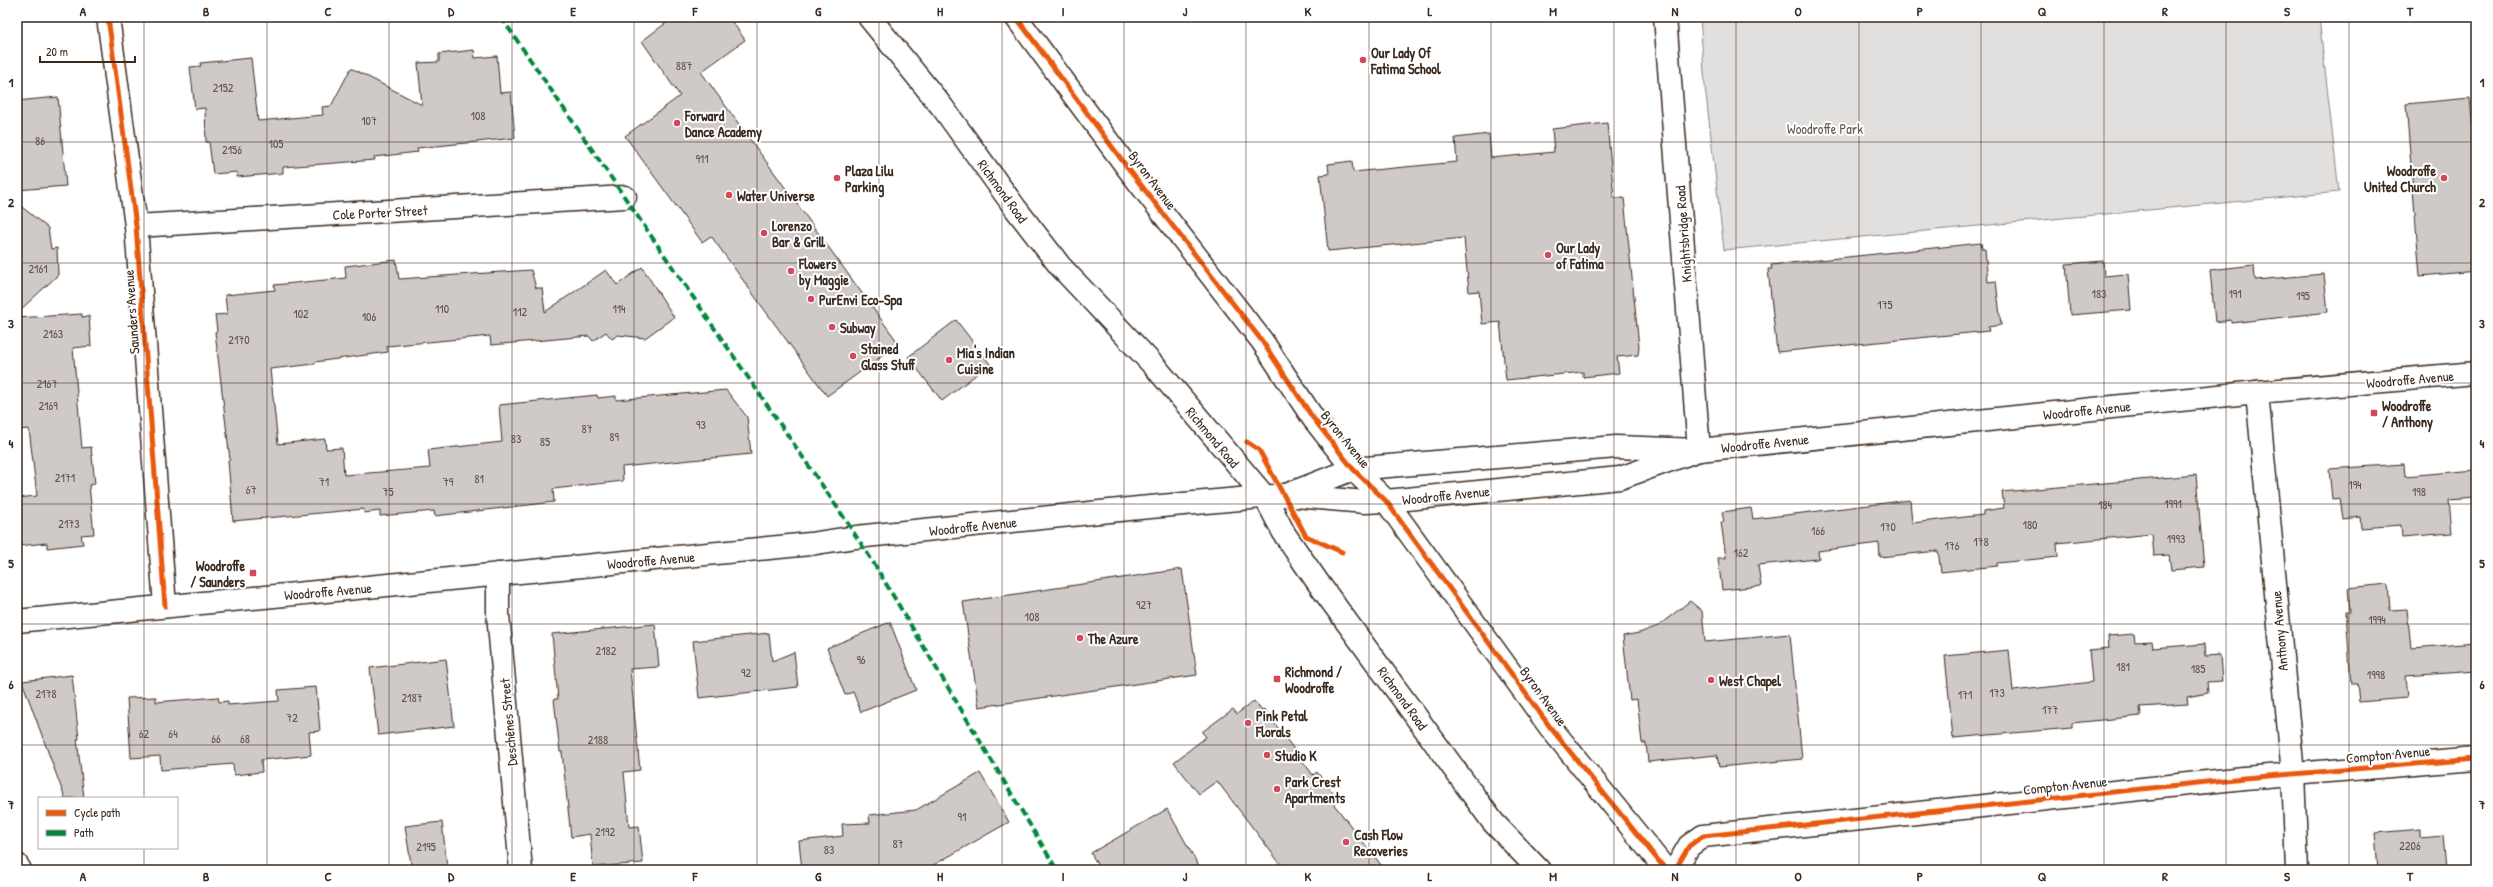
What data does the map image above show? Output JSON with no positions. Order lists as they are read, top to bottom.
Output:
{
  "streets": {
    "street": [
      "Byron Avenue",
      "Richmond Road",
      "Cole Porter Street",
      "Knightsbridge Road",
      "Saunders Avenue",
      "Woodroffe Avenue",
      "Anthony Avenue",
      "Deschênes Street",
      "Compton Avenue"
    ]
  },
  "crossings": [
    ["Byron Avenue", "Woodroffe Avenue"],
    ["Richmond Road", "Woodroffe Avenue"],
    ["Cole Porter Street", "Saunders Avenue"],
    ["Knightsbridge Road", "Woodroffe Avenue"],
    ["Saunders Avenue", "Woodroffe Avenue"],
    ["Woodroffe Avenue", "Anthony Avenue"],
    ["Woodroffe Avenue", "Deschênes Street"],
    ["Anthony Avenue", "Compton Avenue"]
  ],
  "parks": ["Woodroffe Park"],
  "places": {
    "other": [
      "Our Lady Of Fatima School",
      "Forward Dance Academy",
      "Plaza Lilu Parking",
      "Woodroffe United Church",
      "Water Universe",
      "Lorenzo Bar & Grill",
      "Our Lady of Fatima",
      "Flowers by Maggie",
      "PurEnvi Eco-Spa",
      "Subway",
      "Stained Glass Stuff",
      "Mia's Indian Cuisine",
      "The Azure",
      "West Chapel",
      "Pink Petal Florals",
      "Studio K",
      "Park Crest Apartments",
      "Cash Flow Recoveries"
    ],
    "transit": ["Woodroffe / Anthony", "Woodroffe / Saunders", "Richmond / Woodroffe"]
  },
  "house_numbers": [
    "887",
    "2152",
    "108",
    "107",
    "86",
    "105",
    "2156",
    "911",
    "2161",
    "183",
    "191",
    "195",
    "175",
    "110",
    "114",
    "112",
    "102",
    "106",
    "2163",
    "2170",
    "2167",
    "2169",
    "93",
    "87",
    "89",
    "83",
    "85",
    "2171",
    "81",
    "71",
    "79",
    "194",
    "67",
    "75",
    "198",
    "1991",
    "184",
    "2173",
    "180",
    "170",
    "166",
    "1993",
    "178",
    "176",
    "162",
    "927",
    "108",
    "1994",
    "2182",
    "96",
    "181",
    "185",
    "92",
    "1998",
    "173",
    "2178",
    "171",
    "2187",
    "177",
    "72",
    "62",
    "64",
    "66",
    "68",
    "2188",
    "91",
    "2192",
    "87",
    "2206",
    "2195",
    "83"
  ],
  "legend": ["Cycle path", "Path"],
  "scale_bar": "20 m",
  "grid": {
    "columns": [
      "A",
      "B",
      "C",
      "D",
      "E",
      "F",
      "G",
      "H",
      "I",
      "J",
      "K",
      "L",
      "M",
      "N",
      "O",
      "P",
      "Q",
      "R",
      "S",
      "T"
    ],
    "rows": [
      "1",
      "2",
      "3",
      "4",
      "5",
      "6",
      "7"
    ]
  }
}
